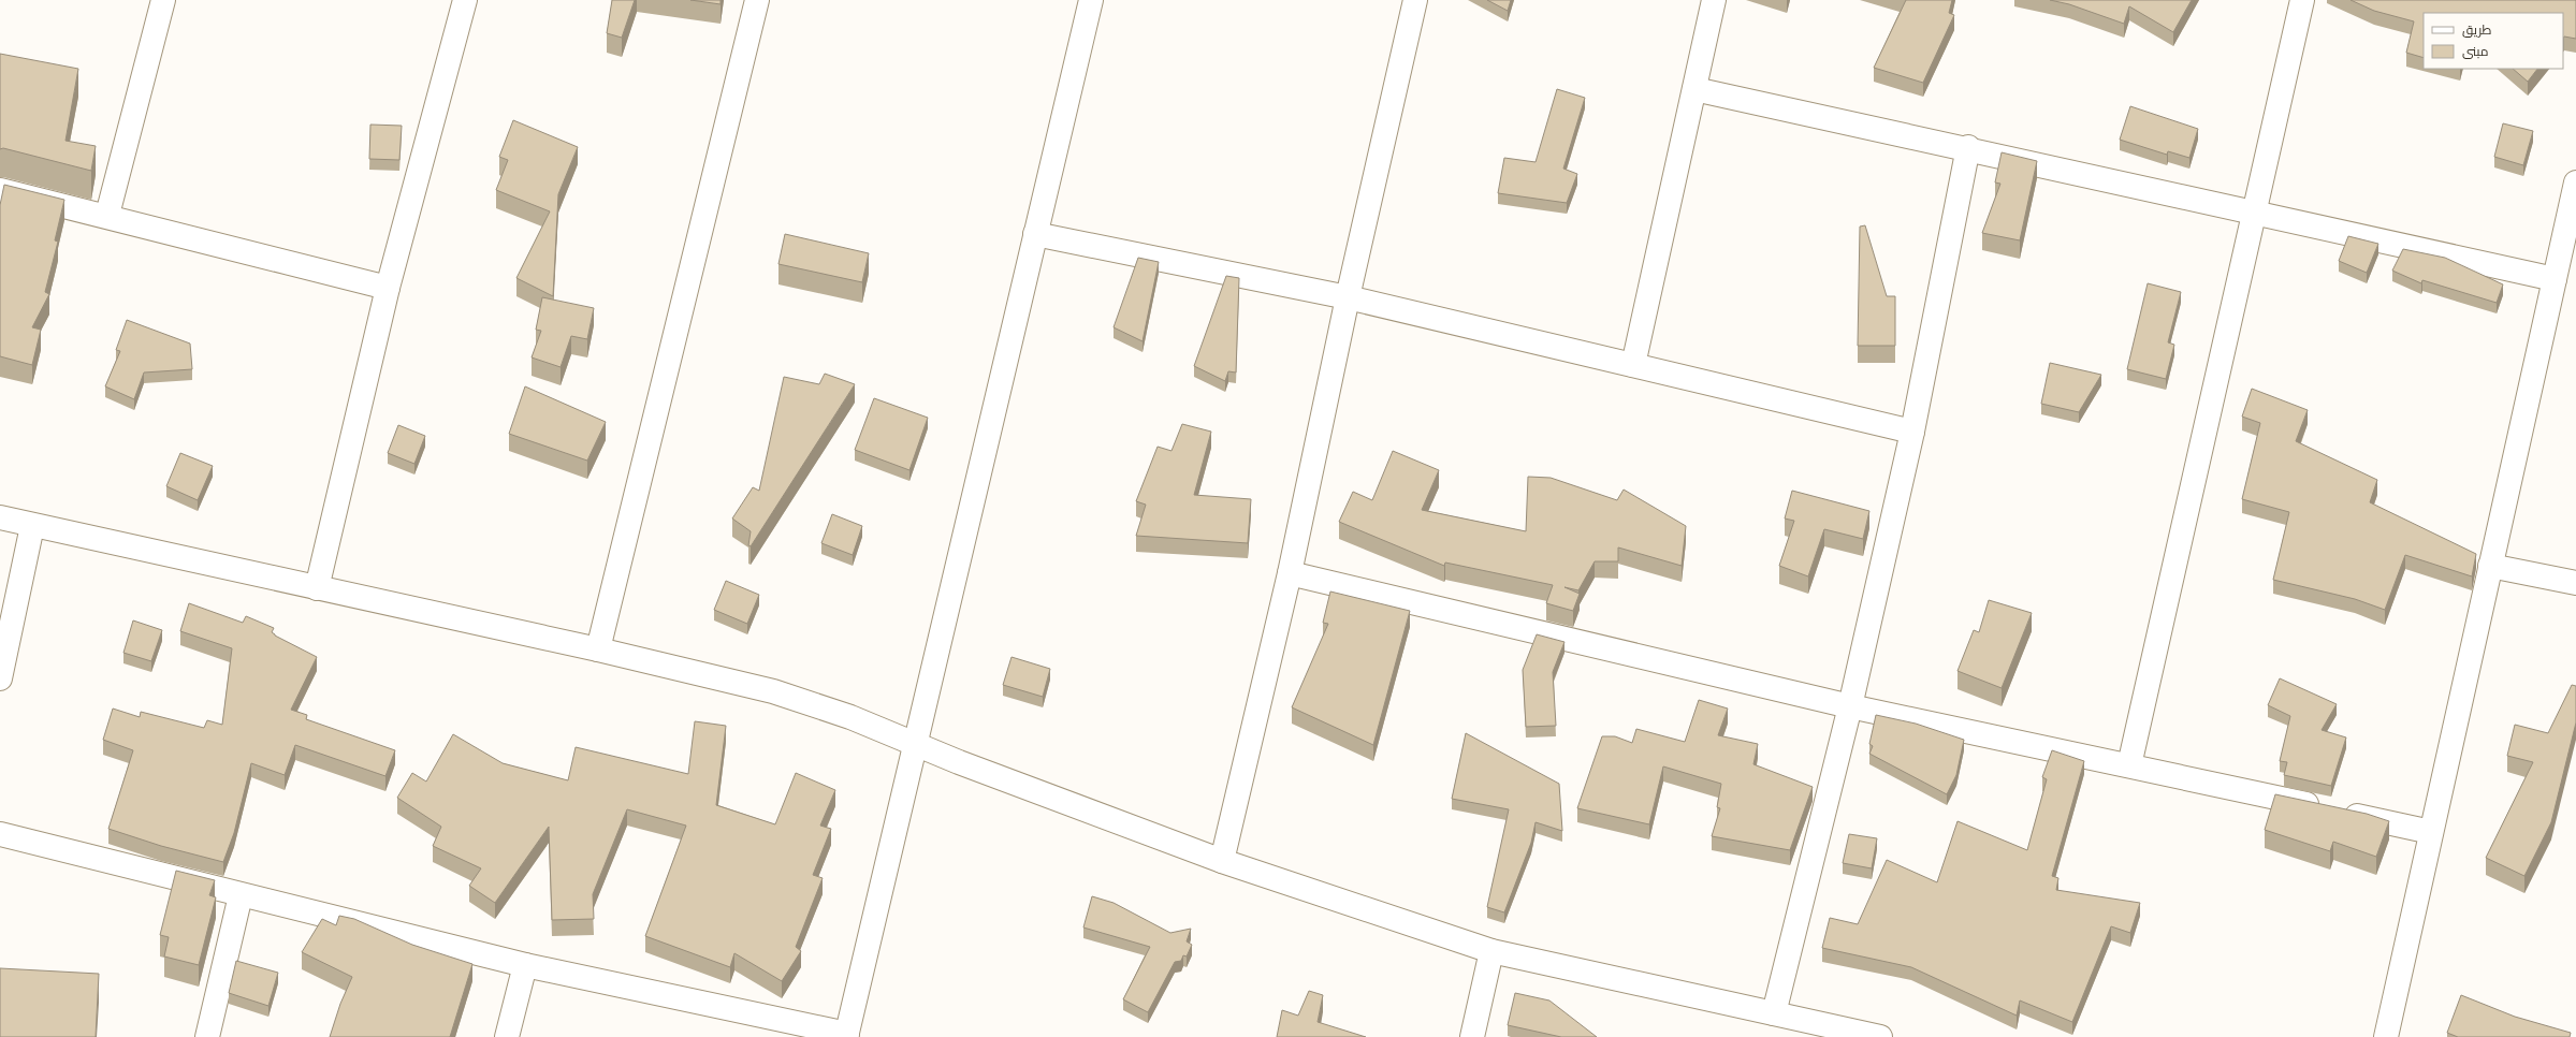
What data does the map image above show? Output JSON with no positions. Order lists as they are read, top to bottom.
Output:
{
  "legend": ["طريق", "مبنى"]
}
